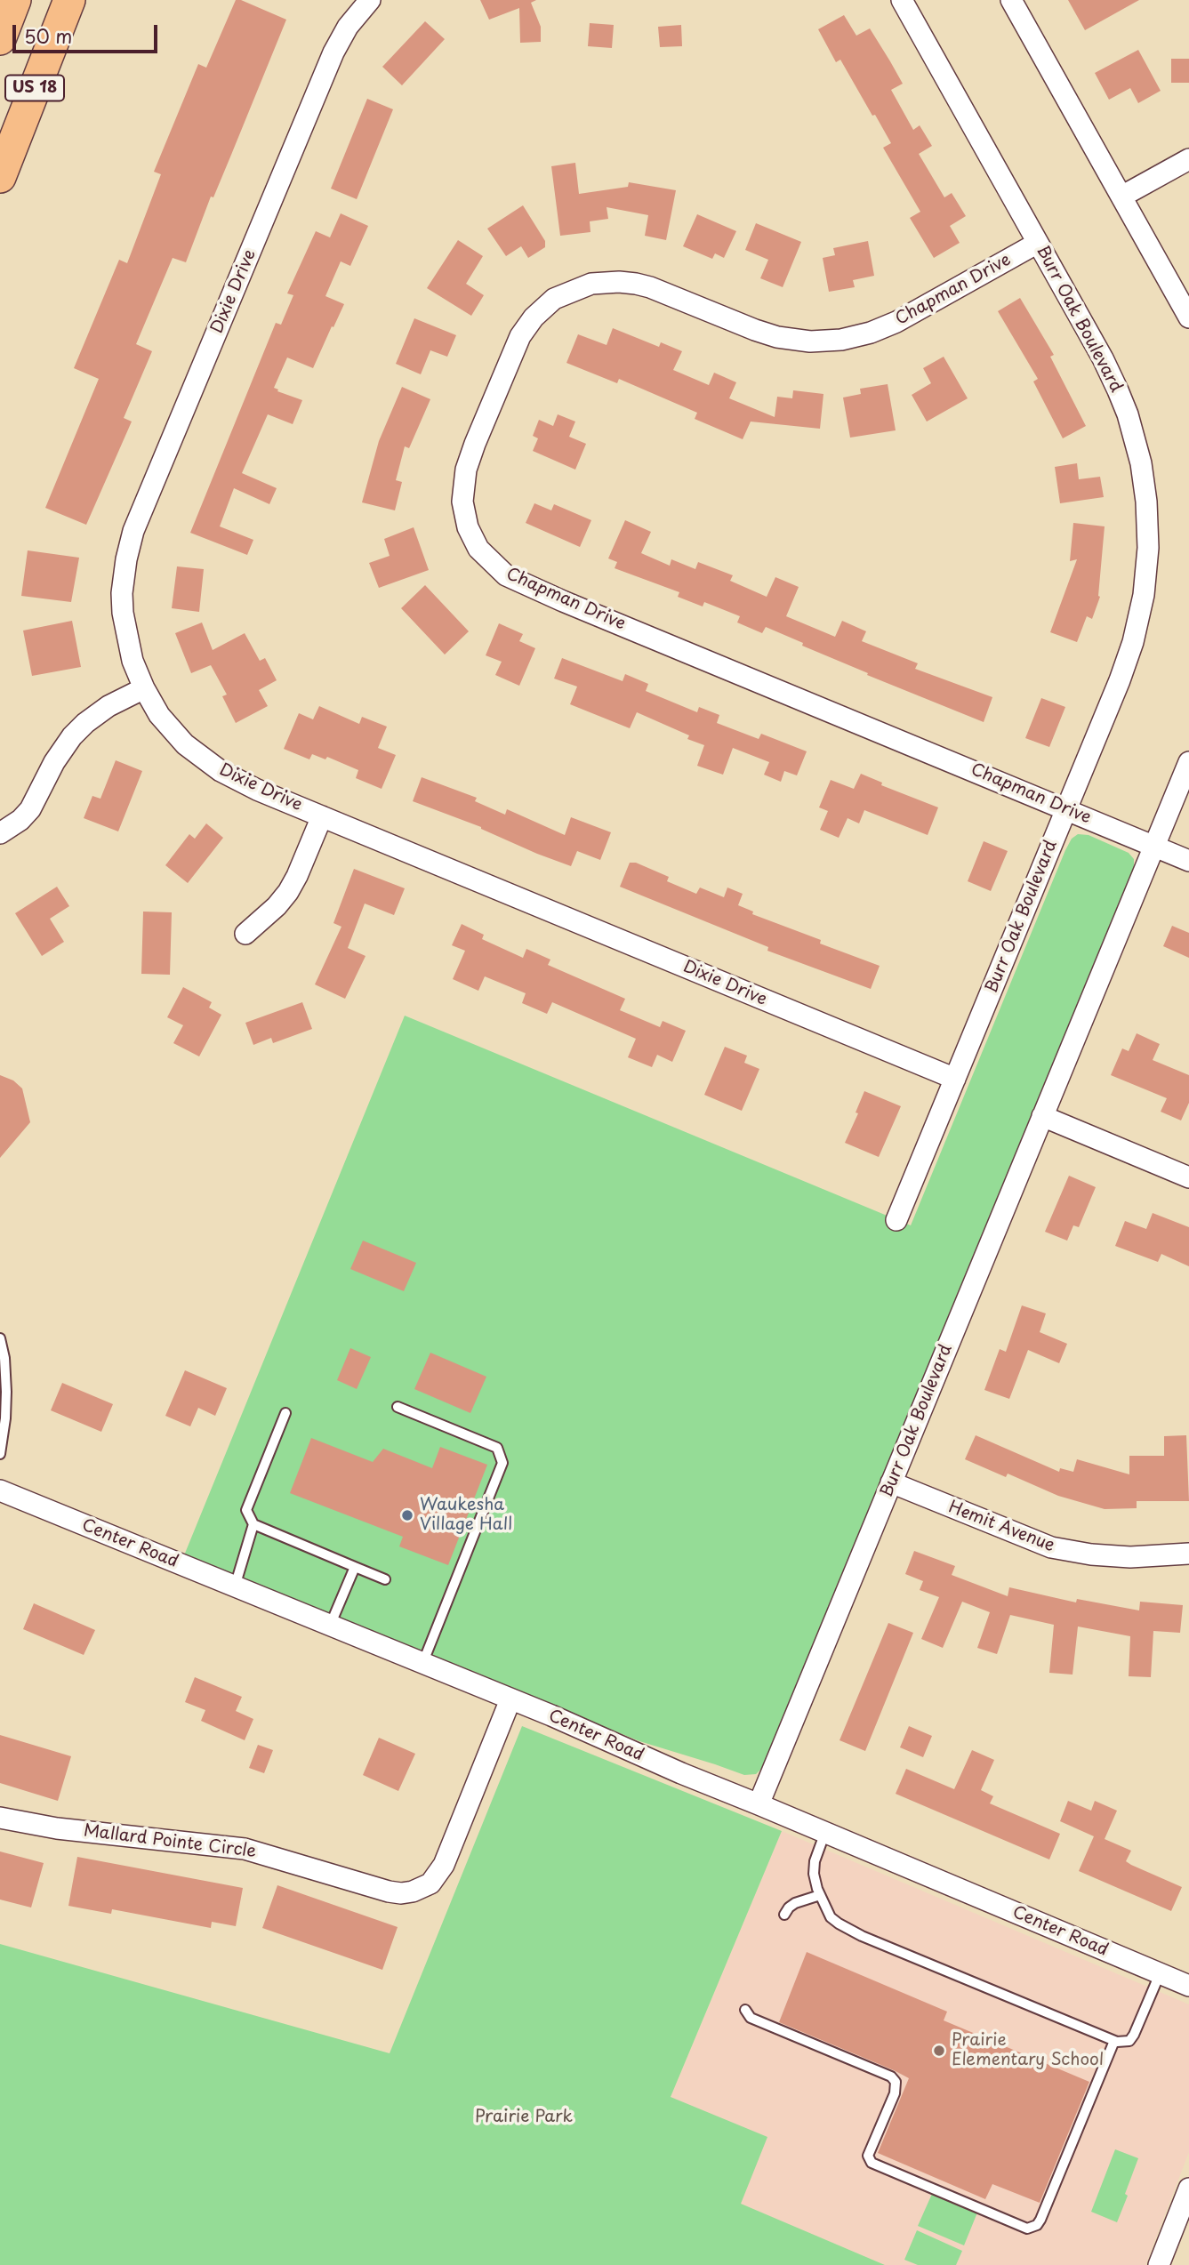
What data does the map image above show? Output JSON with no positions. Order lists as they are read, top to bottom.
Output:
{
  "streets": {
    "main road": ["US 18"],
    "street": [
      "Chapman Drive",
      "Dixie Drive",
      "Burr Oak Boulevard",
      "Hemit Avenue",
      "Center Road",
      "Mallard Pointe Circle"
    ]
  },
  "crossings": [
    ["Chapman Drive", "Burr Oak Boulevard"],
    ["Dixie Drive", "Burr Oak Boulevard"],
    ["Burr Oak Boulevard", "Hemit Avenue"],
    ["Burr Oak Boulevard", "Center Road"],
    ["Center Road", "Mallard Pointe Circle"]
  ],
  "parks": ["Prairie Park"],
  "places": ["Waukesha Village Hall", "Prairie Elementary School"],
  "scale_bar": "50 m"
}
